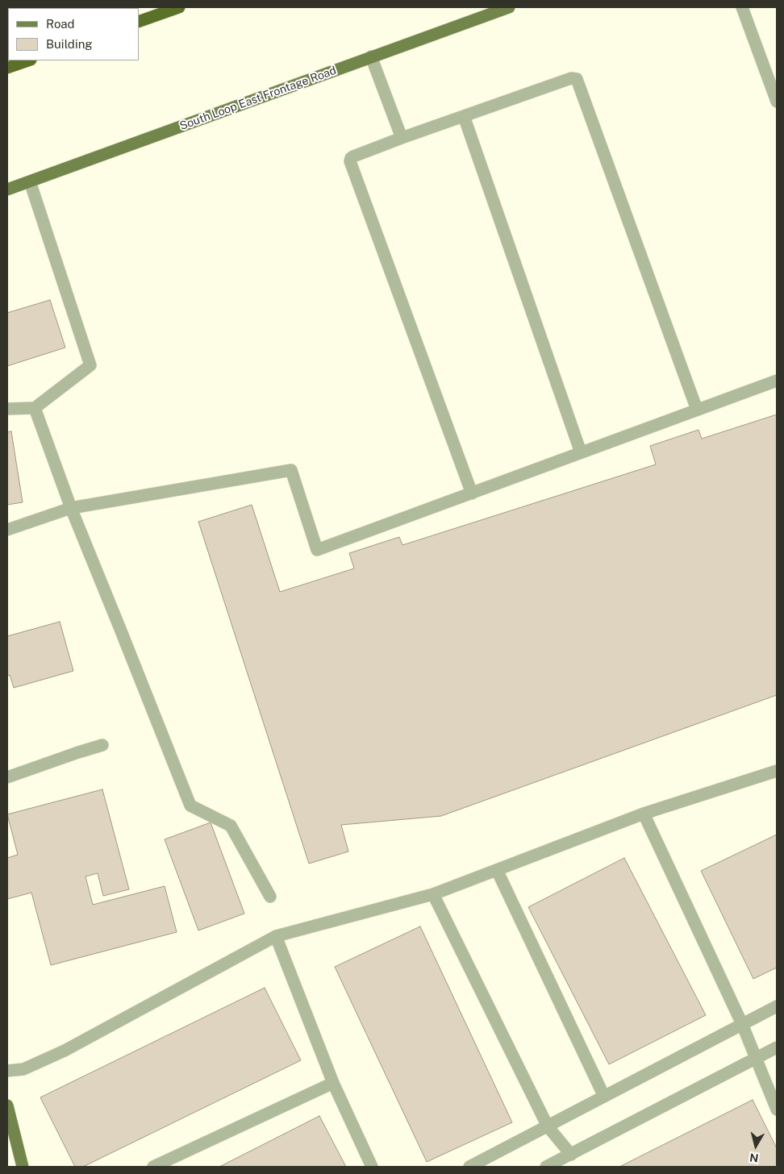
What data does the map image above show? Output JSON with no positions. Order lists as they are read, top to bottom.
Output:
{
  "streets": {
    "main road": ["South Loop East Frontage Road"]
  },
  "legend": ["Road", "Building"],
  "north": "bottom"
}
